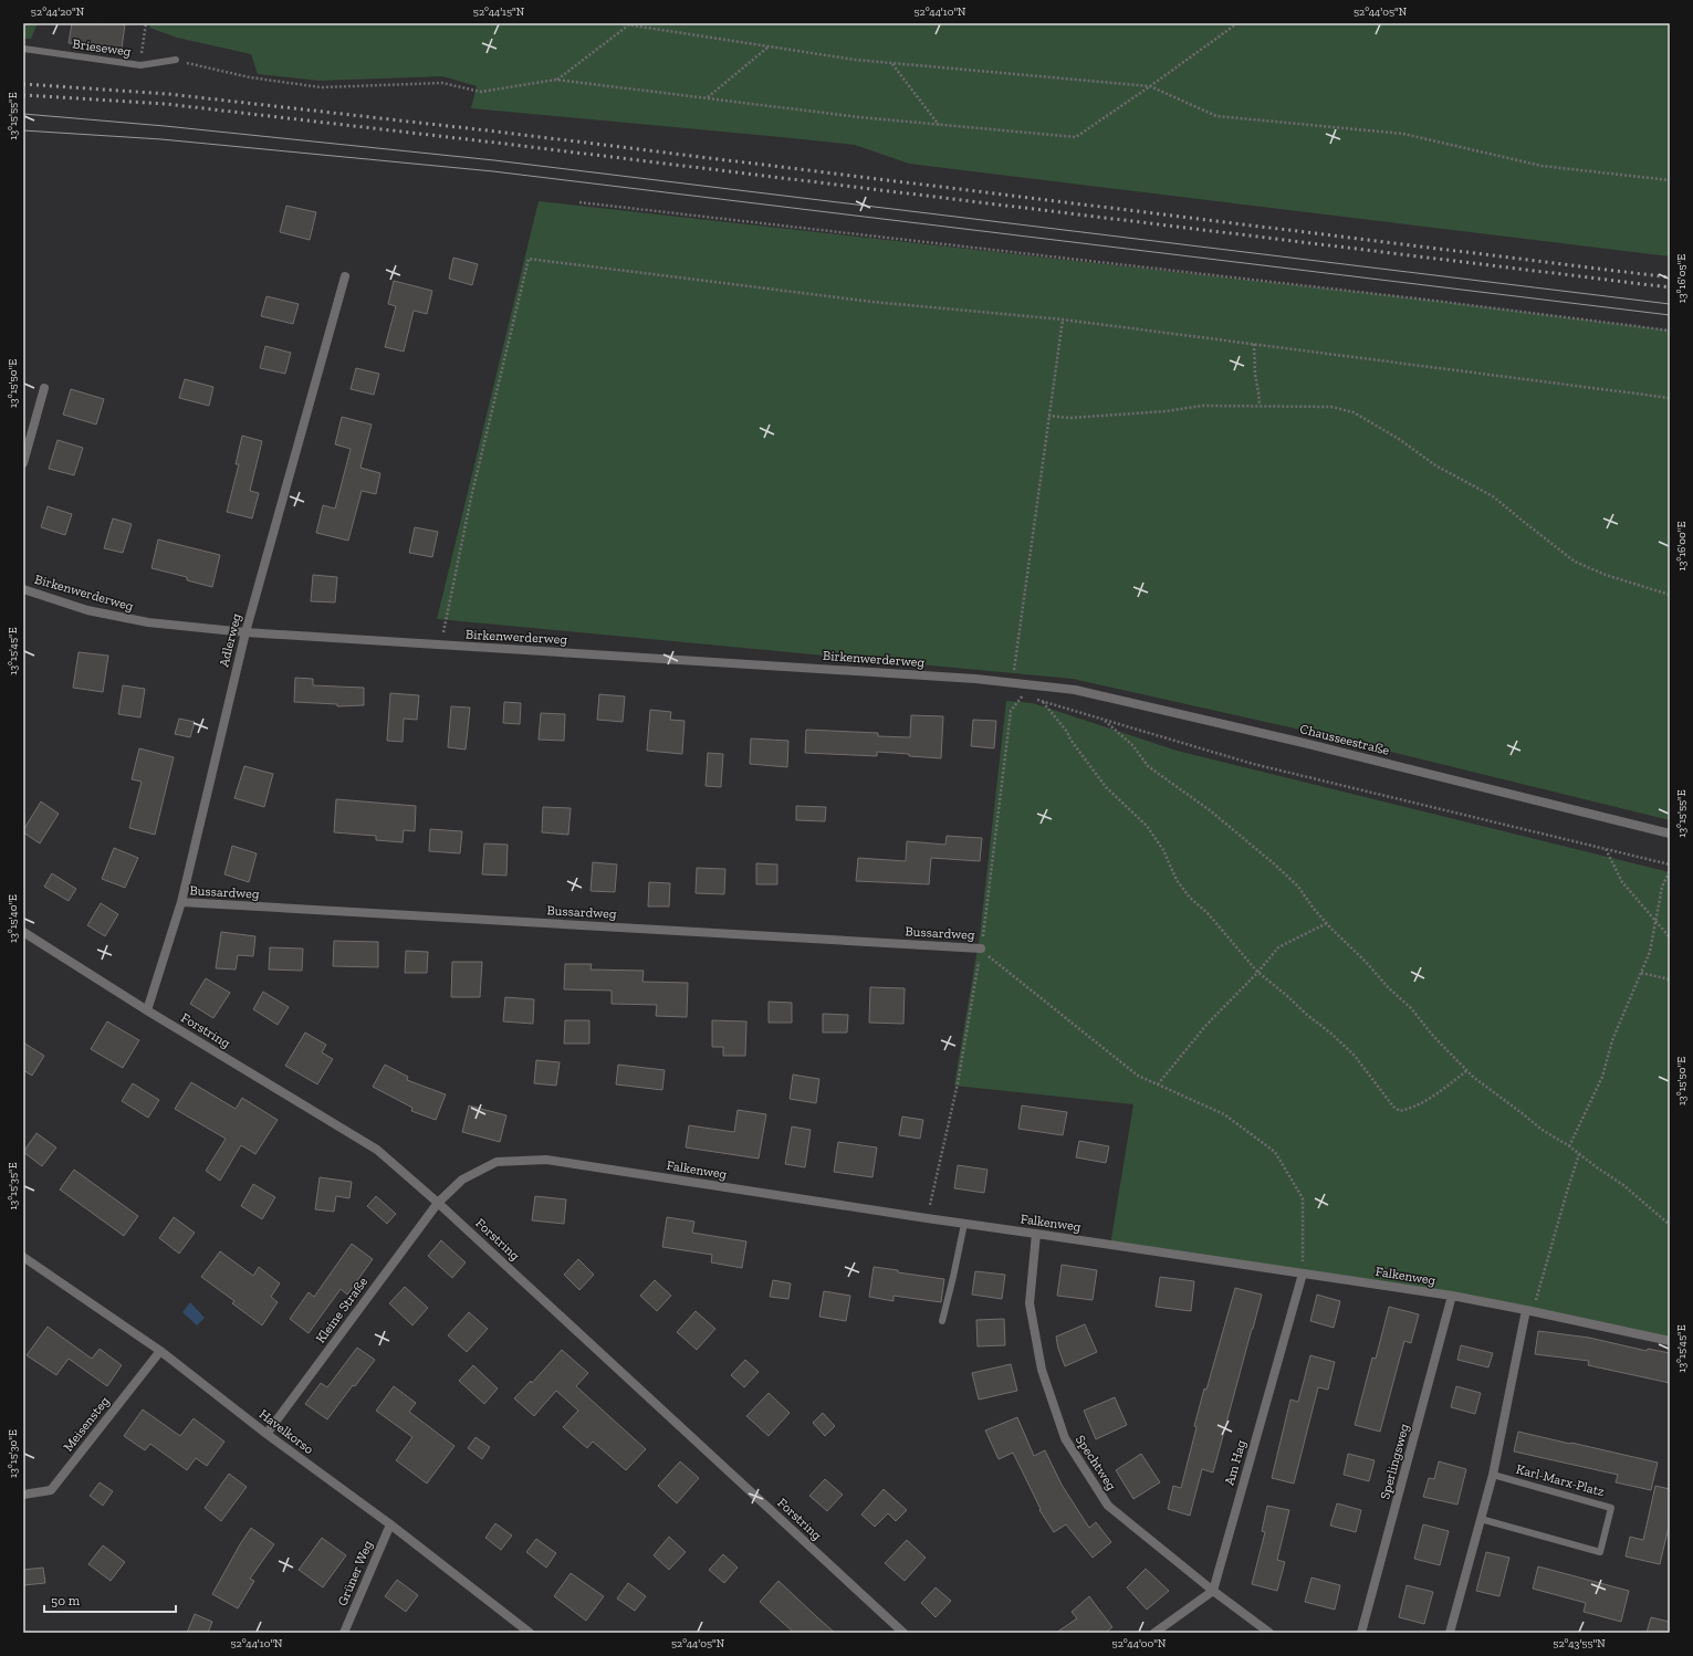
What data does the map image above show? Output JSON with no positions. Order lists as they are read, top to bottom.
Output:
{
  "streets": {
    "street": [
      "Birkenwerderweg",
      "Adlerweg",
      "Chausseestraße",
      "Bussardweg",
      "Forstring",
      "Falkenweg",
      "Kleine Straße",
      "Meisensteg",
      "Havelkorso",
      "Sperlingsweg",
      "Spechtweg",
      "Am Hag",
      "Grüner Weg"
    ],
    "lane": ["Brieseweg", "Karl-Marx-Platz"]
  },
  "crossings": [
    ["Birkenwerderweg", "Adlerweg"],
    ["Birkenwerderweg", "Chausseestraße"],
    ["Adlerweg", "Bussardweg"],
    ["Adlerweg", "Forstring"],
    ["Forstring", "Falkenweg"],
    ["Forstring", "Kleine Straße"],
    ["Falkenweg", "Kleine Straße"],
    ["Falkenweg", "Sperlingsweg"],
    ["Falkenweg", "Spechtweg"],
    ["Falkenweg", "Am Hag"],
    ["Kleine Straße", "Havelkorso"],
    ["Meisensteg", "Havelkorso"],
    ["Havelkorso", "Grüner Weg"],
    ["Spechtweg", "Am Hag"]
  ],
  "scale_bar": "50 m",
  "coordinates": [
    "52°44'20\"N",
    "52°44'15\"N",
    "52°44'10\"N",
    "52°44'05\"N",
    "13°15'55\"E",
    "13°16'05\"E",
    "13°15'50\"E",
    "13°16'00\"E",
    "13°15'45\"E",
    "13°15'40\"E",
    "13°15'35\"E",
    "13°15'30\"E",
    "52°44'00\"N",
    "52°43'55\"N"
  ]
}
